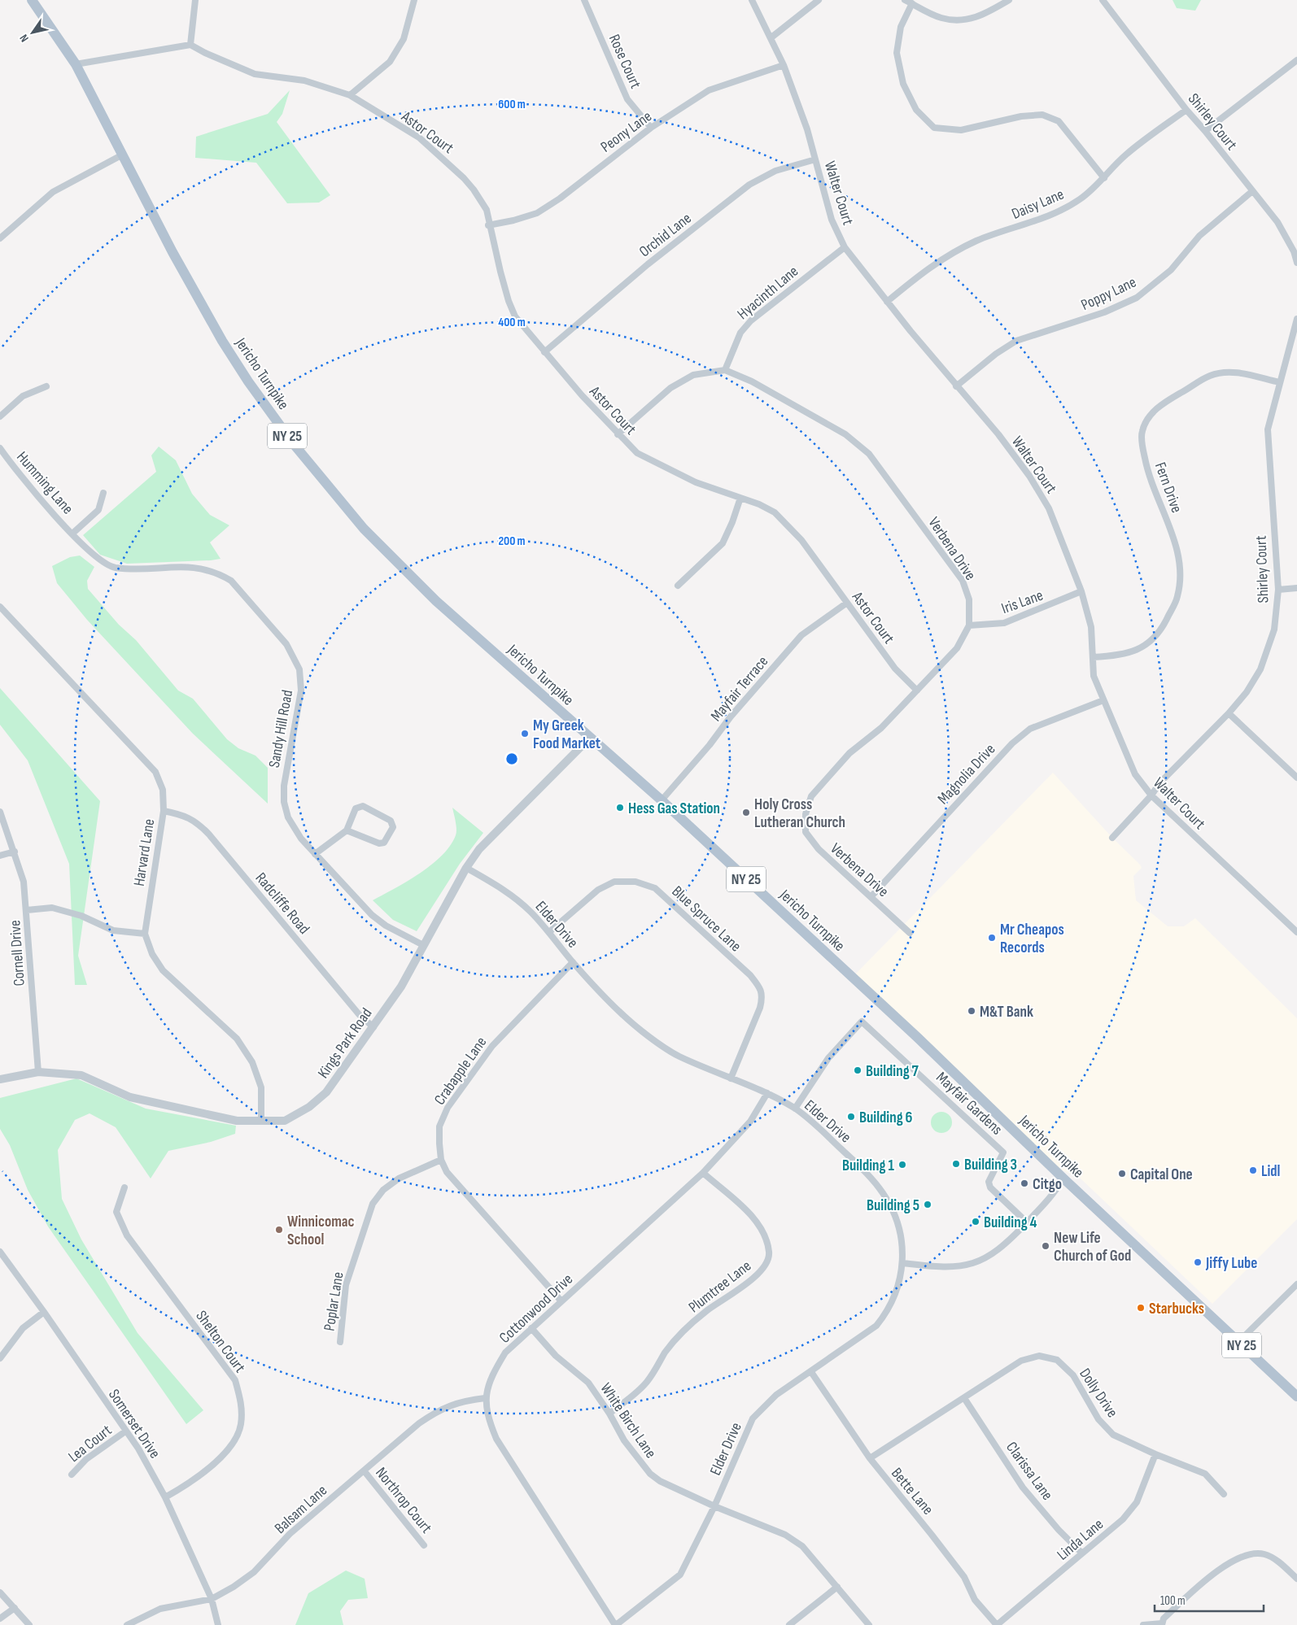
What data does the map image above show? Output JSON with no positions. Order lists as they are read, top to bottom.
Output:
{
  "streets": {
    "main road": ["Jericho Turnpike", "NY 25"],
    "street": [
      "Rose Court",
      "Shirley Court",
      "Peony Lane",
      "Astor Court",
      "Walter Court",
      "Daisy Lane",
      "Orchid Lane",
      "Hyacinth Lane",
      "Poppy Lane",
      "Humming Lane",
      "Fern Drive",
      "Verbena Drive",
      "Iris Lane",
      "Mayfair Terrace",
      "Sandy Hill Road",
      "Magnolia Drive",
      "Harvard Lane",
      "Radcliffe Road",
      "Blue Spruce Lane",
      "Elder Drive",
      "Cornell Drive",
      "Kings Park Road",
      "Crabapple Lane",
      "Mayfair Gardens",
      "Plumtree Lane",
      "Poplar Lane",
      "Cottonwood Drive",
      "Shelton Court",
      "Dolly Drive",
      "White Birch Lane",
      "Somerset Drive",
      "Lea Court",
      "Clarissa Lane",
      "Bette Lane",
      "Northrop Court",
      "Balsam Lane",
      "Linda Lane"
    ]
  },
  "crossings": [
    ["Rose Court", "Peony Lane"],
    ["Shirley Court", "Walter Court"],
    ["Shirley Court", "Daisy Lane"],
    ["Shirley Court", "Poppy Lane"],
    ["Shirley Court", "Fern Drive"],
    ["Peony Lane", "Astor Court"],
    ["Peony Lane", "Walter Court"],
    ["Astor Court", "Orchid Lane"],
    ["Astor Court", "Verbena Drive"],
    ["Astor Court", "Mayfair Terrace"],
    ["Walter Court", "Daisy Lane"],
    ["Walter Court", "Orchid Lane"],
    ["Walter Court", "Hyacinth Lane"],
    ["Walter Court", "Poppy Lane"],
    ["Walter Court", "Fern Drive"],
    ["Walter Court", "Iris Lane"],
    ["Walter Court", "Magnolia Drive"],
    ["Hyacinth Lane", "Verbena Drive"],
    ["Jericho Turnpike", "NY 25"],
    ["Jericho Turnpike", "Mayfair Terrace"],
    ["Jericho Turnpike", "Kings Park Road"],
    ["Humming Lane", "Sandy Hill Road"],
    ["Verbena Drive", "Iris Lane"],
    ["Verbena Drive", "Magnolia Drive"],
    ["Sandy Hill Road", "Kings Park Road"],
    ["Harvard Lane", "Radcliffe Road"],
    ["Radcliffe Road", "Kings Park Road"],
    ["Blue Spruce Lane", "Elder Drive"],
    ["Elder Drive", "Kings Park Road"],
    ["Elder Drive", "Crabapple Lane"],
    ["Elder Drive", "Mayfair Gardens"],
    ["Elder Drive", "Cottonwood Drive"],
    ["Elder Drive", "White Birch Lane"],
    ["Elder Drive", "Bette Lane"],
    ["Cornell Drive", "Kings Park Road"],
    ["Crabapple Lane", "Poplar Lane"],
    ["Crabapple Lane", "Cottonwood Drive"],
    ["Plumtree Lane", "Cottonwood Drive"],
    ["Plumtree Lane", "White Birch Lane"],
    ["Cottonwood Drive", "White Birch Lane"],
    ["Cottonwood Drive", "Balsam Lane"],
    ["Shelton Court", "Somerset Drive"],
    ["Dolly Drive", "Clarissa Lane"],
    ["Dolly Drive", "Bette Lane"],
    ["Dolly Drive", "Linda Lane"],
    ["Somerset Drive", "Lea Court"],
    ["Somerset Drive", "Balsam Lane"],
    ["Clarissa Lane", "Linda Lane"],
    ["Bette Lane", "Linda Lane"],
    ["Northrop Court", "Balsam Lane"]
  ],
  "places": [
    "My Greek Food Market",
    "Hess Gas Station",
    "Holy Cross Lutheran Church",
    "Mr Cheapos Records",
    "M&T Bank",
    "Building 7",
    "Building 6",
    "Building 3",
    "Building 1",
    "Lidl",
    "Capital One",
    "Citgo",
    "Building 5",
    "Building 4",
    "Winnicomac School",
    "New Life Church of God",
    "Jiffy Lube",
    "Starbucks"
  ],
  "scale_bar": "100 m",
  "north": "bottom left",
  "rings": ["600 m", "400 m", "200 m"]
}
